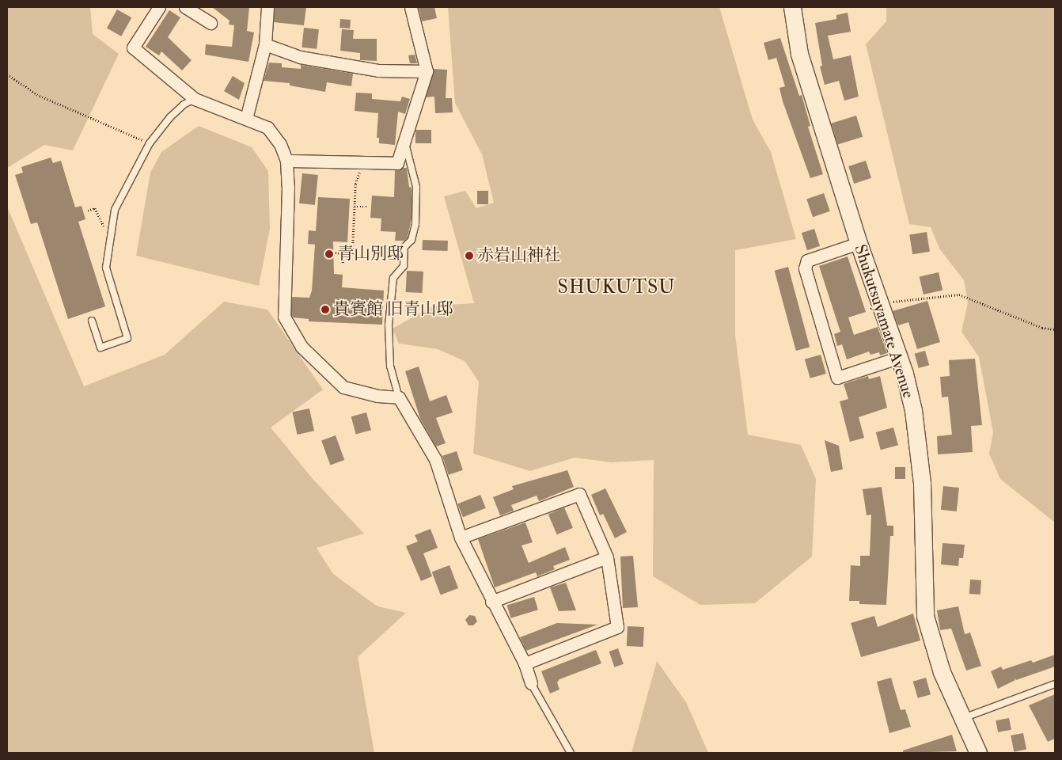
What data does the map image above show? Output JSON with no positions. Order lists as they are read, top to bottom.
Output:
{
  "streets": {
    "street": ["Shukutsuyamate Avenue"]
  },
  "districts": ["SHUKUTSU"],
  "places": ["青山別邸", "赤岩山神社", "貴賓館 旧青山邸"]
}
